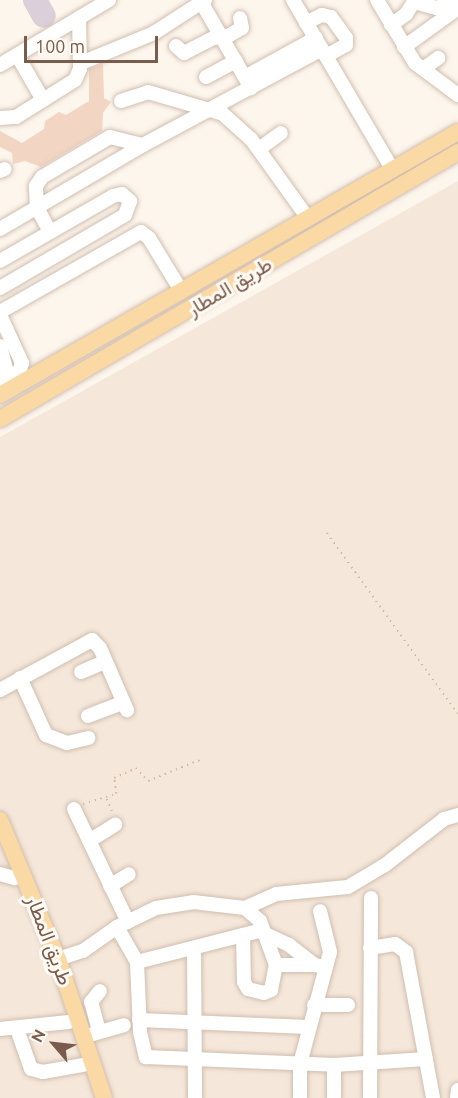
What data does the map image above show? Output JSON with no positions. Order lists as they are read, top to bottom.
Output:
{
  "streets": {
    "main road": ["طريق المطار"]
  },
  "scale_bar": "100 m",
  "north": "top left"
}
